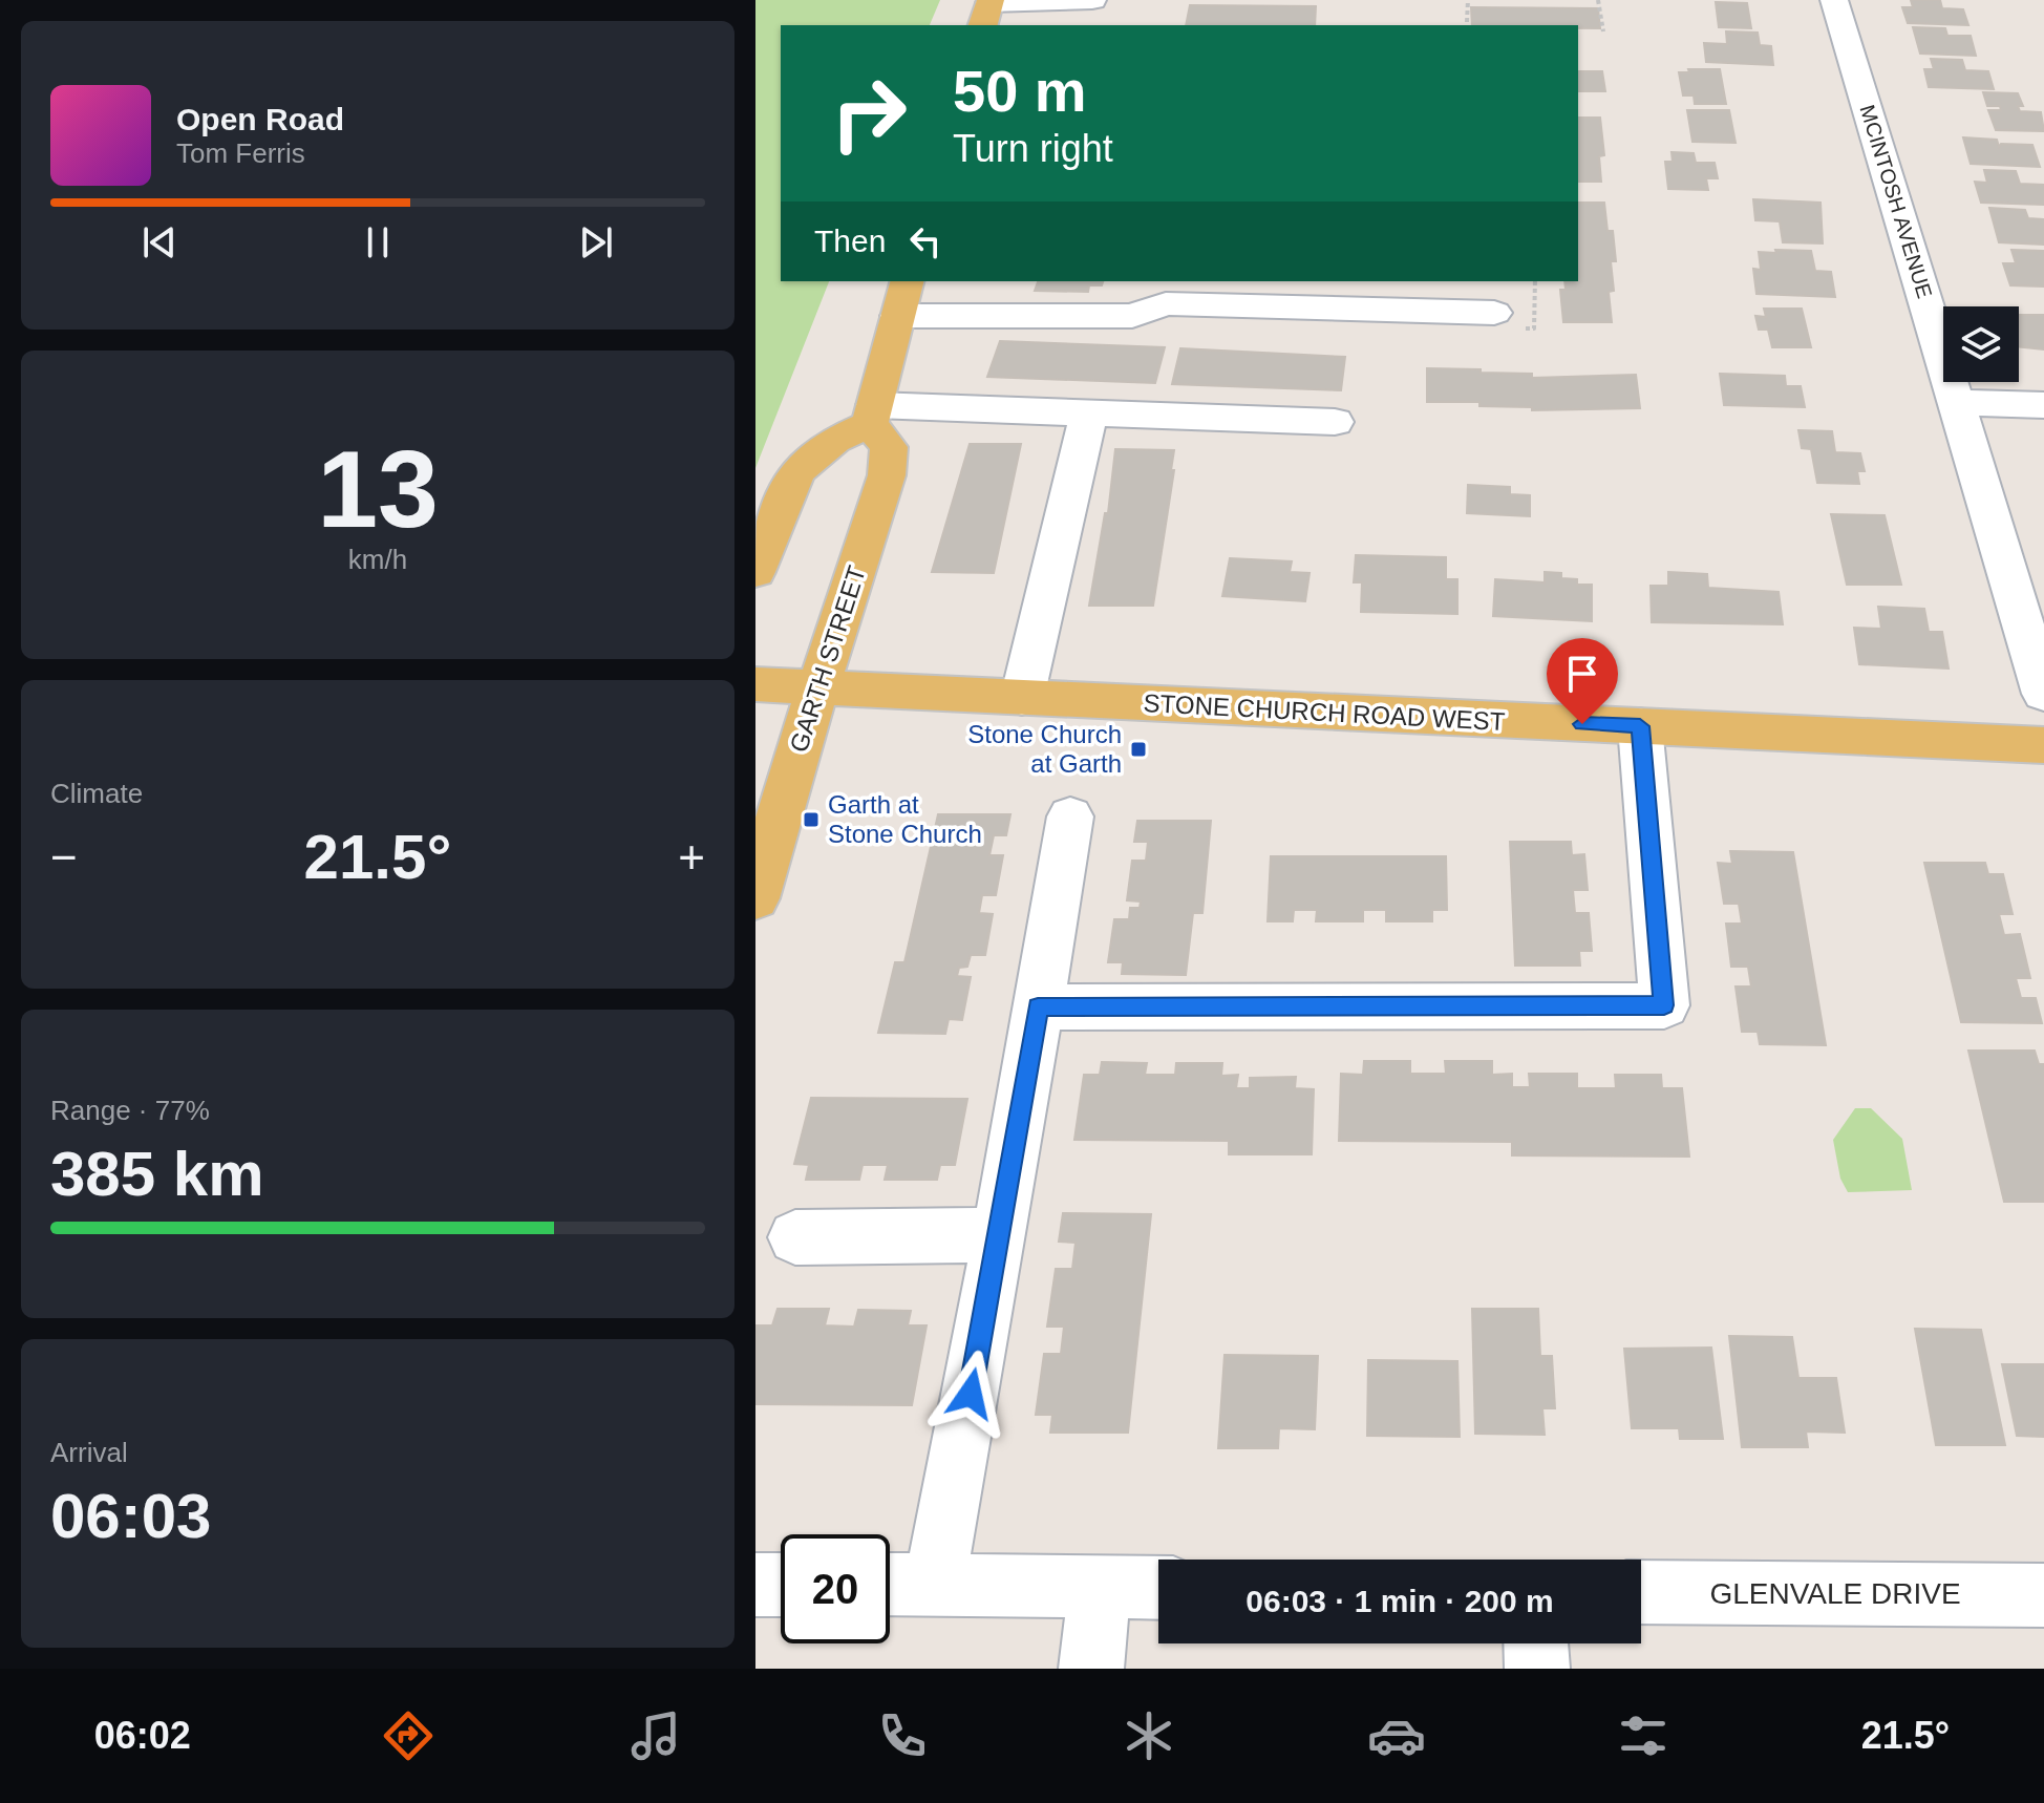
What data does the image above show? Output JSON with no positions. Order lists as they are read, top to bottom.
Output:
{
  "streets": {
    "main road": ["GARTH STREET", "STONE CHURCH ROAD WEST"],
    "street": ["MCINTOSH AVENUE", "GLENVALE DRIVE"]
  },
  "crossings": [
    ["GARTH STREET", "STONE CHURCH ROAD WEST"]
  ],
  "places": {
    "transit": ["Stone Church at Garth", "Garth at Stone Church"]
  },
  "page": {
    "turn": ["50 m", "Turn right"],
    "song": ["Open Road", "Tom Ferris"],
    "then": "Then",
    "tile": [
      ["13", "km/h"],
      "Climate",
      ["Range · 77%", "385 km"],
      ["Arrival", "06:03"]
    ],
    "heat": ["−", "21.5°", "+"],
    "limit": "20",
    "trip": "06:03 · 1 min · 200 m",
    "tabs": ["06:02", "21.5°"]
  }
}
